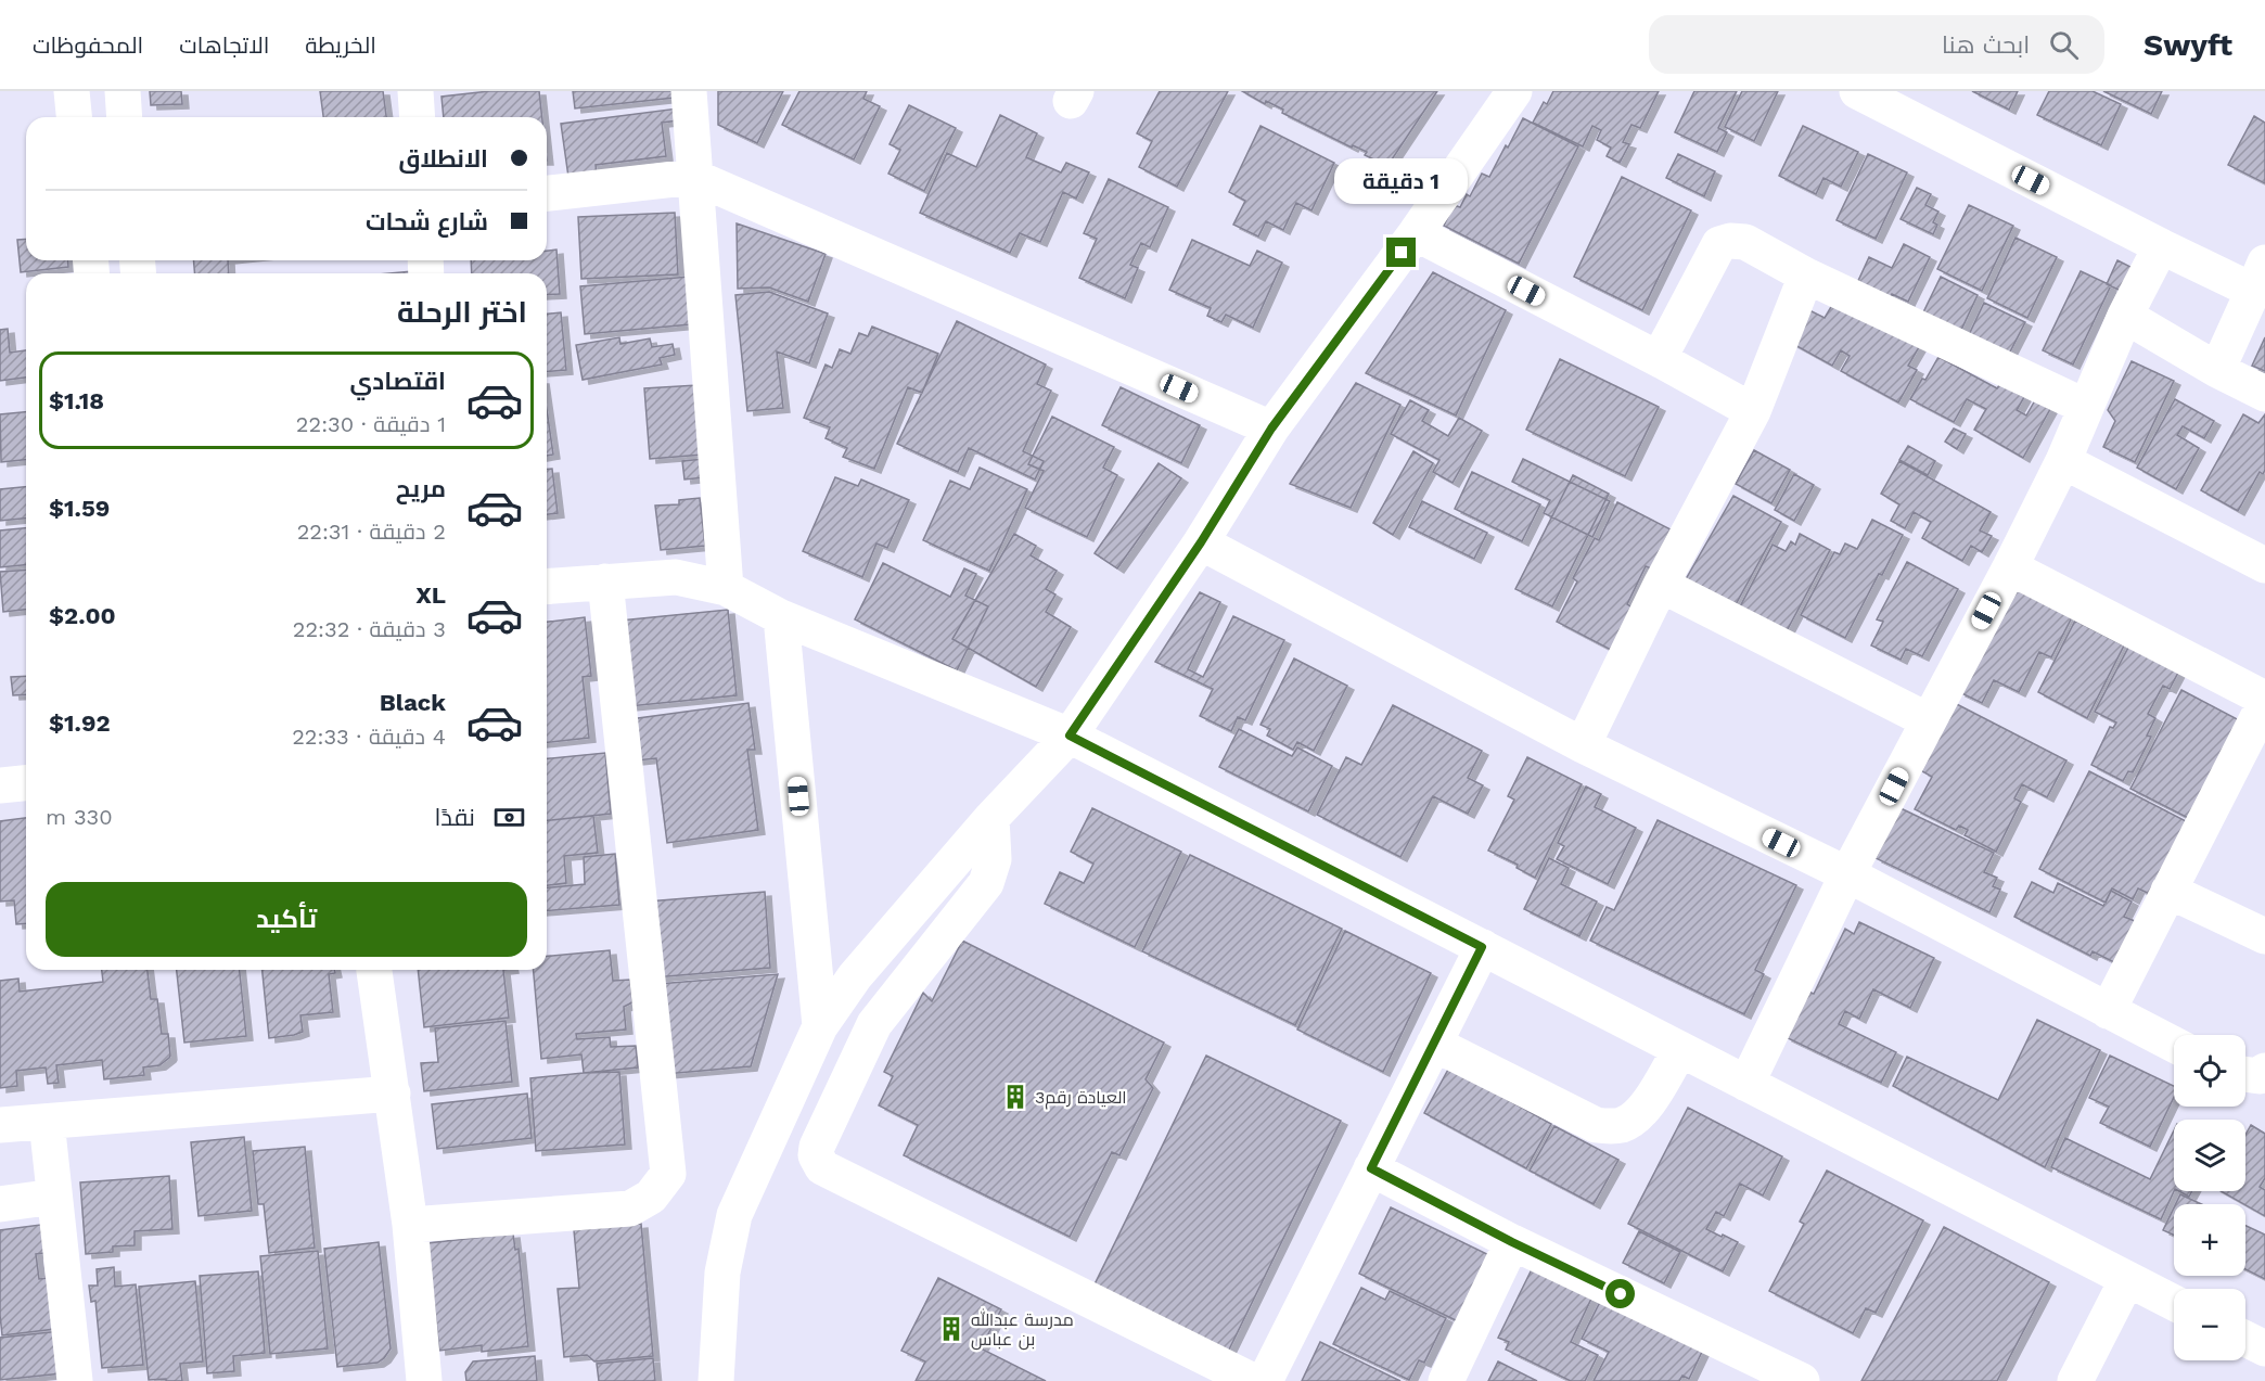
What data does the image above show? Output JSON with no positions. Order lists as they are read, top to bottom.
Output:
{
  "places": {
    "building": ["3العيادة رقم", "مدرسة عبدالله بن عباس"]
  },
  "page": {
    "header": "Swyft",
    "search": "ابحث هنا",
    "nav": ["الخريطة", "الاتجاهات", "المحفوظات"],
    "banner": ["الانطلاق", "شارع شحات"],
    "bubble": "1 دقيقة",
    "heading": "اختر الرحلة",
    "list": [
      {
        "name": "اقتصادي",
        "note": "1 دقيقة · 22:30",
        "value": "$1.18"
      },
      {
        "name": "مريح",
        "note": "2 دقيقة · 22:31",
        "value": "$1.59"
      },
      {
        "name": "XL",
        "note": "3 دقيقة · 22:32",
        "value": "$2.00"
      },
      {
        "name": "Black",
        "note": "4 دقيقة · 22:33",
        "value": "$1.92"
      }
    ],
    "pay": ["نقدًا", "330 m"],
    "buttons": "تأكيد",
    "map_buttons": ["+", "−"]
  }
}
